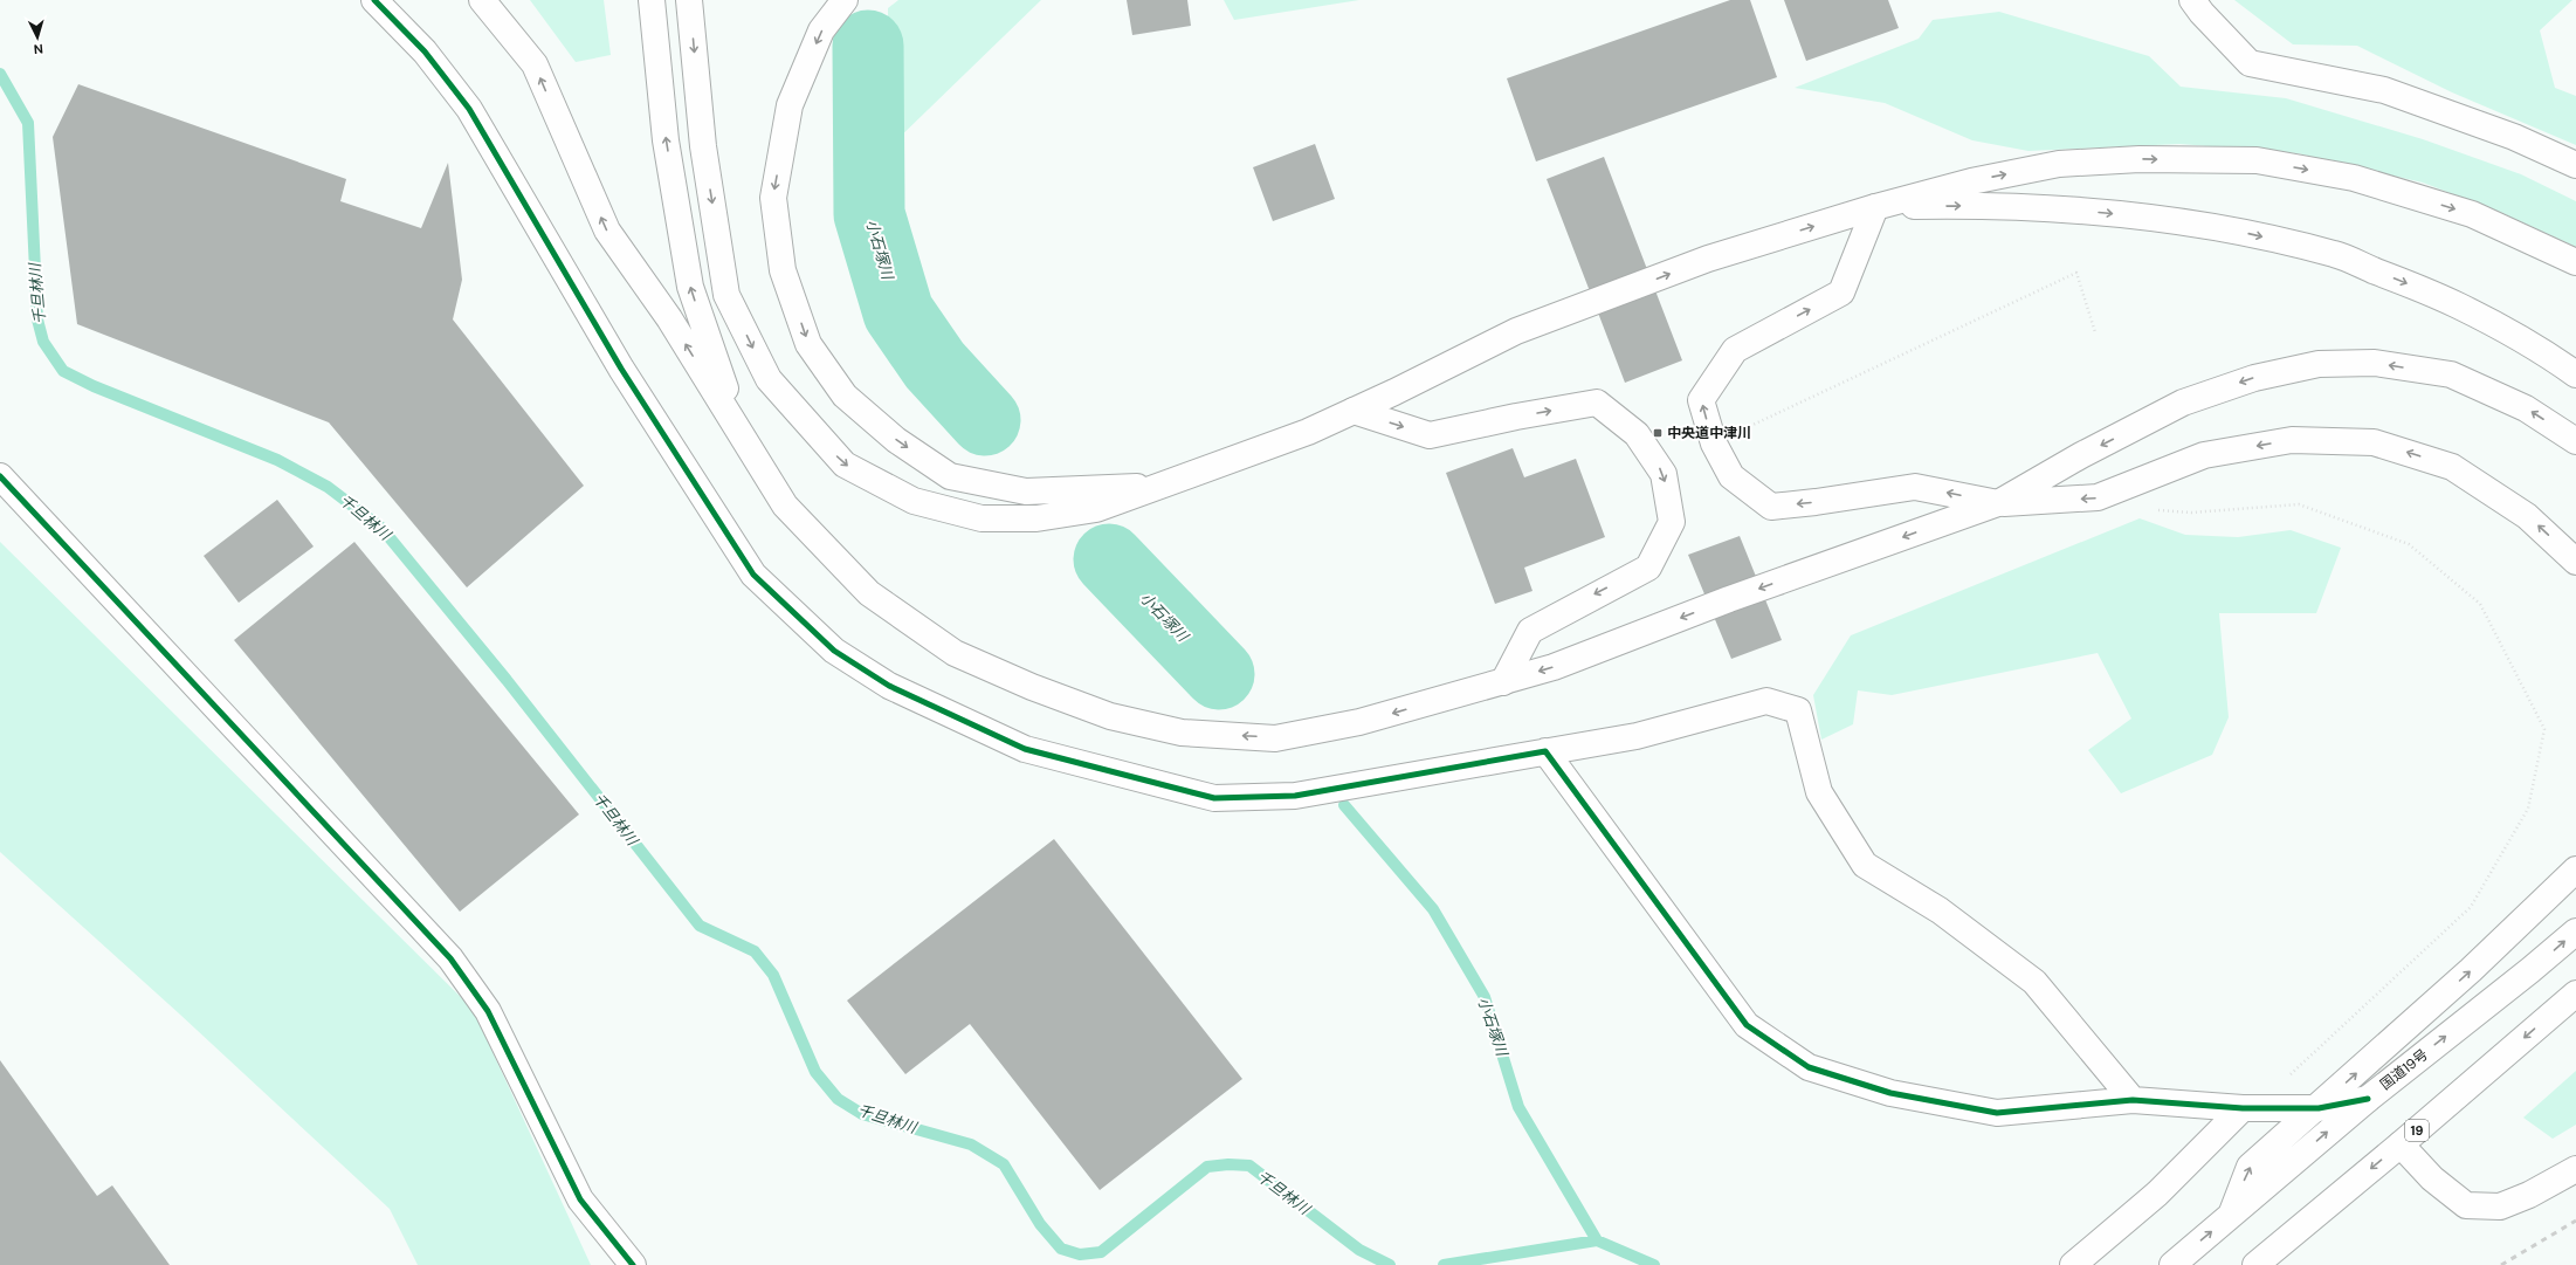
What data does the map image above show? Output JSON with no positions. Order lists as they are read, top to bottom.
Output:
{
  "streets": {
    "main road": ["国道19号", "19"]
  },
  "water": ["小石塚川", "千旦林川"],
  "places": {
    "transit": ["中央道中津川"]
  },
  "north": "bottom"
}
